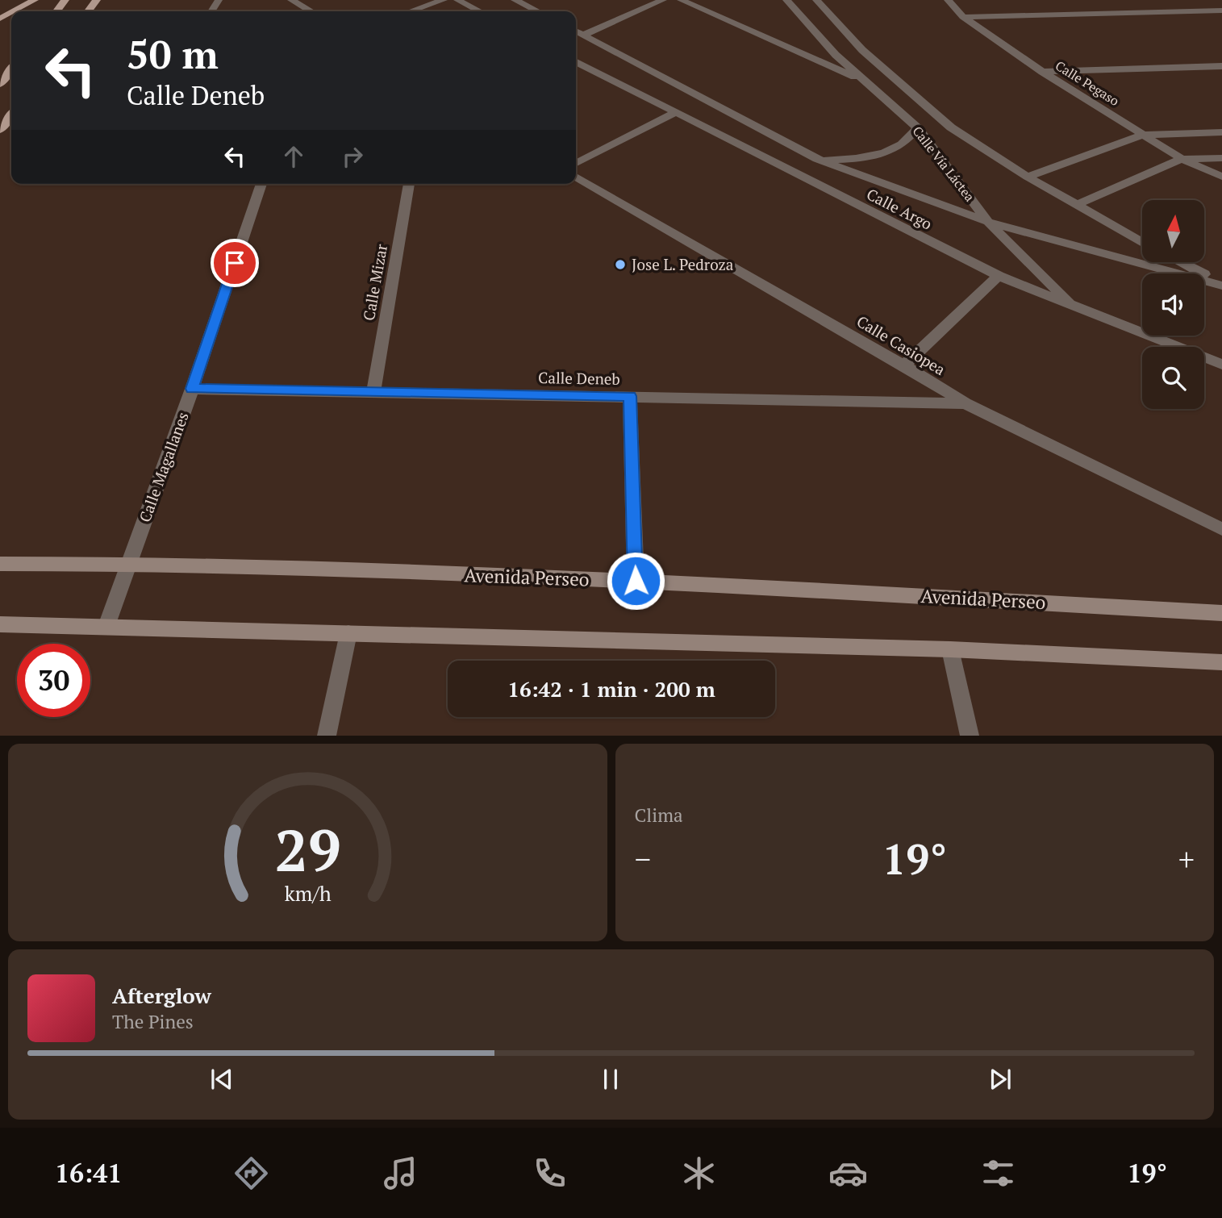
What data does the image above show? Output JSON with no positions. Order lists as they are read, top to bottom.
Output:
{
  "streets": {
    "main road": ["Avenida Perseo"],
    "street": [
      "Calle Pegaso",
      "Calle Vía Láctea",
      "Calle Argo",
      "Calle Mizar",
      "Calle Casiopea",
      "Calle Deneb",
      "Calle Magallanes"
    ]
  },
  "crossings": [
    ["Calle Vía Láctea", "Calle Argo"],
    ["Calle Mizar", "Calle Deneb"],
    ["Calle Casiopea", "Calle Deneb"],
    ["Calle Deneb", "Calle Magallanes"],
    ["Calle Magallanes", "Avenida Perseo"]
  ],
  "places": ["Jose L. Pedroza"],
  "north": "top",
  "page": {
    "turn": ["50 m", "Calle Deneb"],
    "limit": "30",
    "trip": "16:42 · 1 min · 200 m",
    "tile": "Clima",
    "heat": ["−", "19°", "+"],
    "song": ["Afterglow", "The Pines"],
    "tabs": ["16:41", "19°"],
    "gauge": ["29", "km/h"]
  }
}
